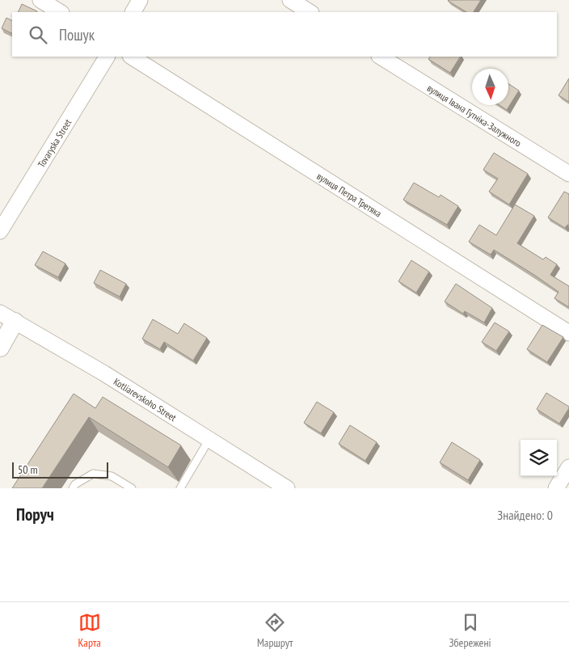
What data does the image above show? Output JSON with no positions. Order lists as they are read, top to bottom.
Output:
{
  "streets": {
    "street": [
      "вулиця Івана Гутніка-Залужного",
      "Tovaryska Street",
      "вулиця Петра Третяка",
      "Kotliarevskoho Street"
    ]
  },
  "scale_bar": "50 m",
  "north": "bottom",
  "page": {
    "search": "Пошук",
    "scale": "50 m",
    "heading": ["Поруч", "Знайдено: 0"],
    "nav": ["Карта", "Маршрут", "Збережені"]
  }
}
